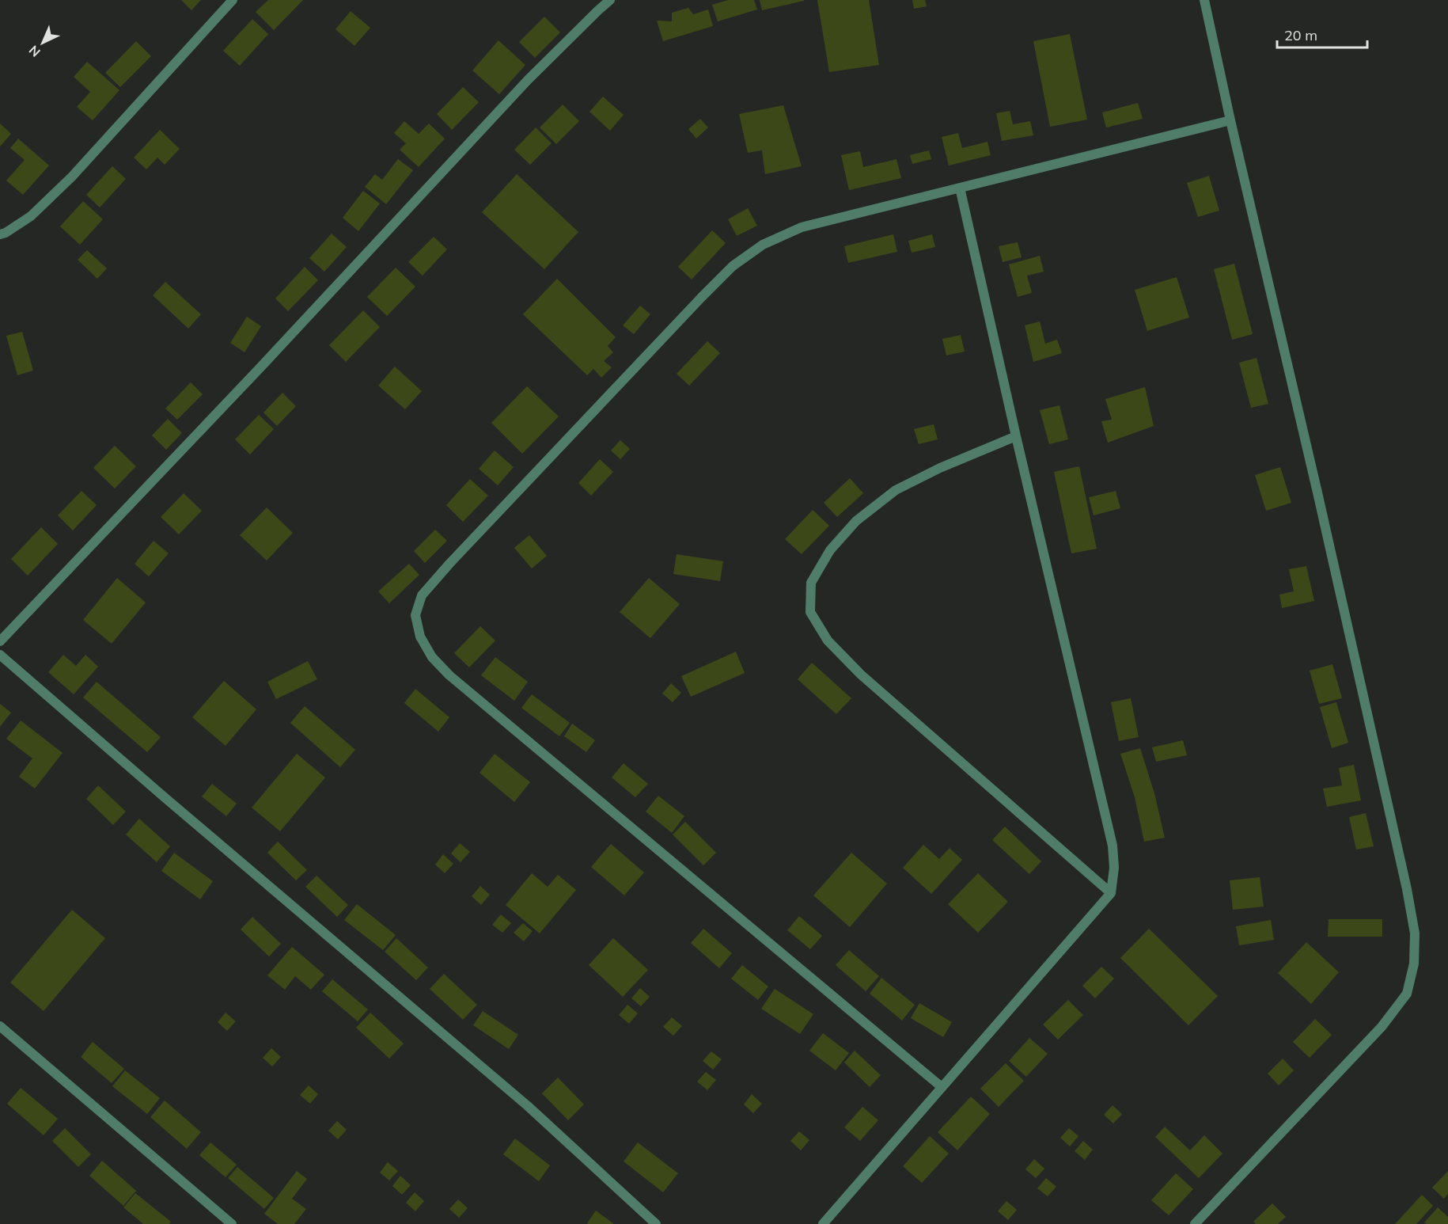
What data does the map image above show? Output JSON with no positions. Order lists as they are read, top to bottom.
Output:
{
  "scale_bar": "20 m",
  "north": "bottom left"
}
